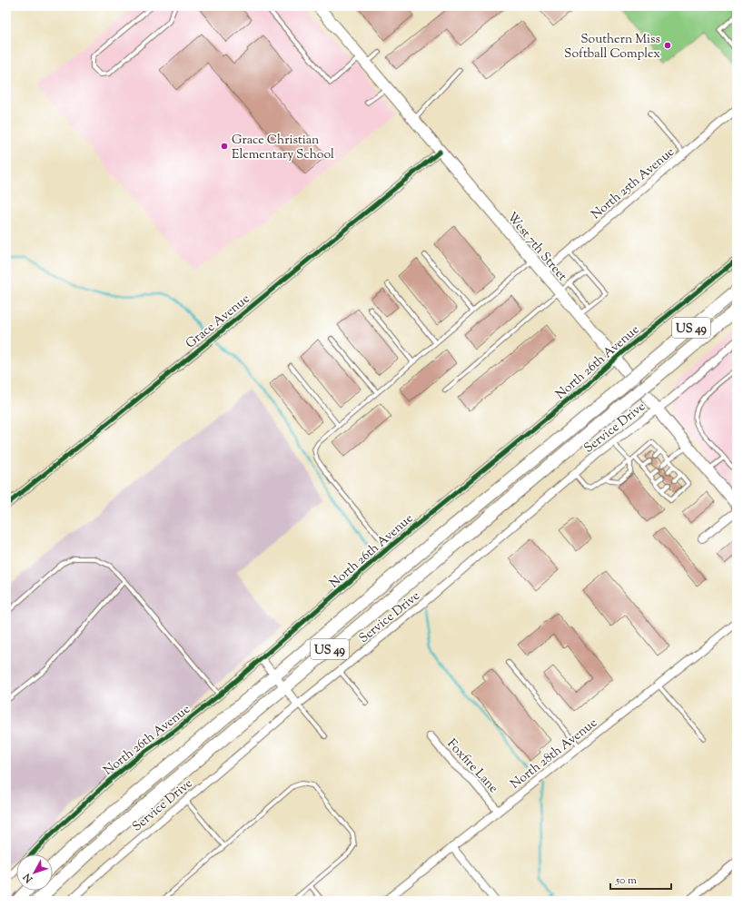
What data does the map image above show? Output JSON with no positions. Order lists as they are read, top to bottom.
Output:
{
  "streets": {
    "main road": ["West 7th Street", "US 49"],
    "street": [
      "North 25th Avenue",
      "Grace Avenue",
      "North 26th Avenue",
      "Service Drive",
      "North 28th Avenue",
      "Foxfire Lane"
    ]
  },
  "crossings": [
    ["North 25th Avenue", "West 7th Street"],
    ["West 7th Street", "Grace Avenue"],
    ["West 7th Street", "North 26th Avenue"],
    ["West 7th Street", "Service Drive"],
    ["North 28th Avenue", "Foxfire Lane"]
  ],
  "places": ["Southern Miss Softball Complex", "Grace Christian Elementary School"],
  "scale_bar": "50 m",
  "north": "bottom left"
}
